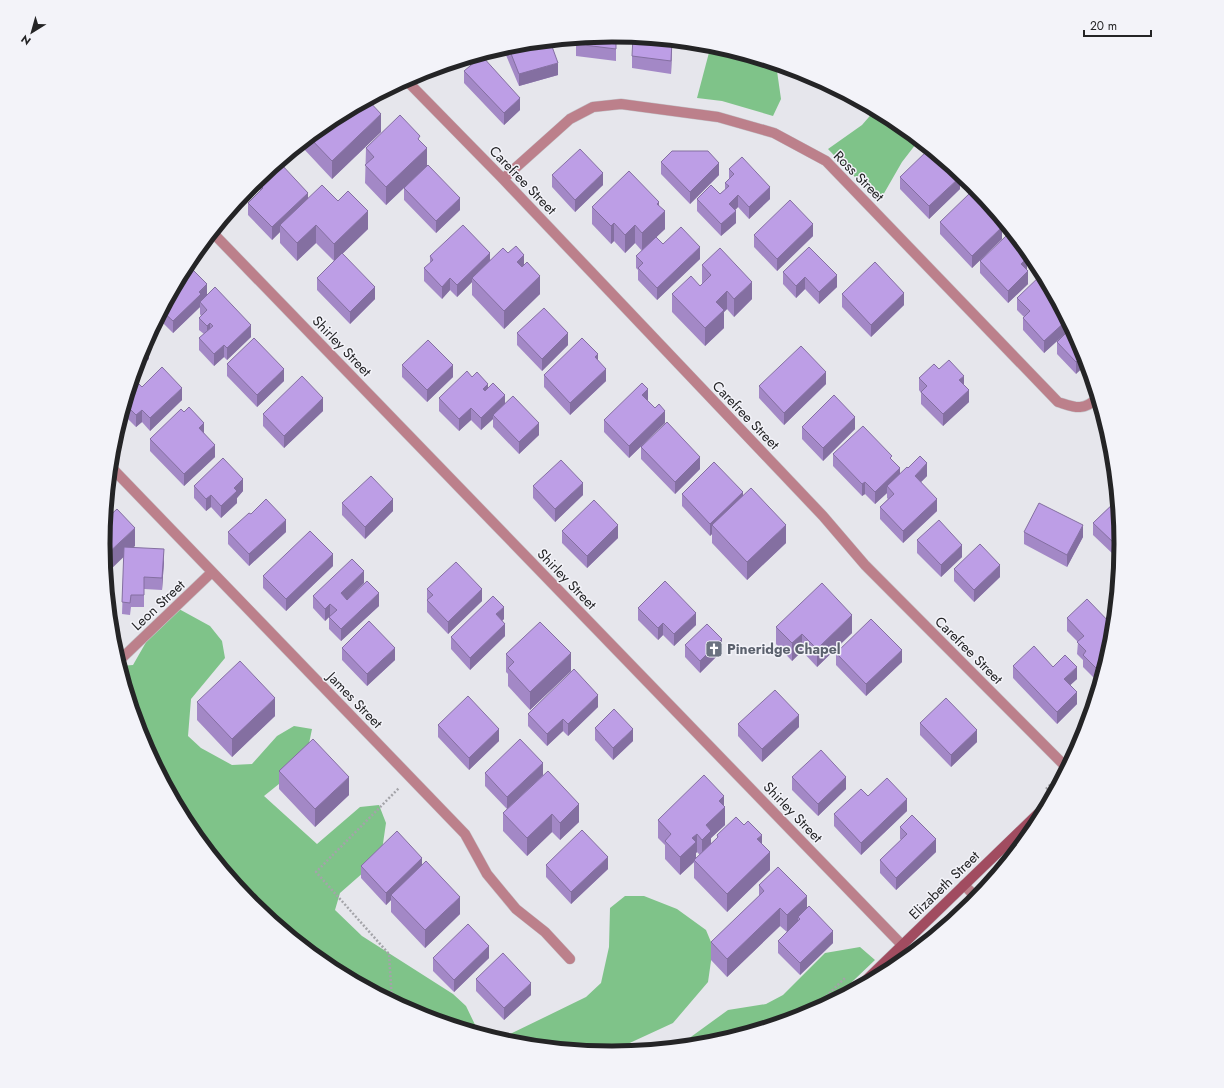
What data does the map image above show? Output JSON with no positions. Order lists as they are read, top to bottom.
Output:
{
  "streets": {
    "street": [
      "Ross Street",
      "Carefree Street",
      "Shirley Street",
      "Leon Street",
      "James Street",
      "Elizabeth Street"
    ]
  },
  "crossings": [
    ["Ross Street", "Carefree Street"],
    ["Shirley Street", "Elizabeth Street"],
    ["Leon Street", "James Street"]
  ],
  "places": {
    "church": ["Pineridge Chapel"]
  },
  "scale_bar": "20 m",
  "north": "bottom left"
}
